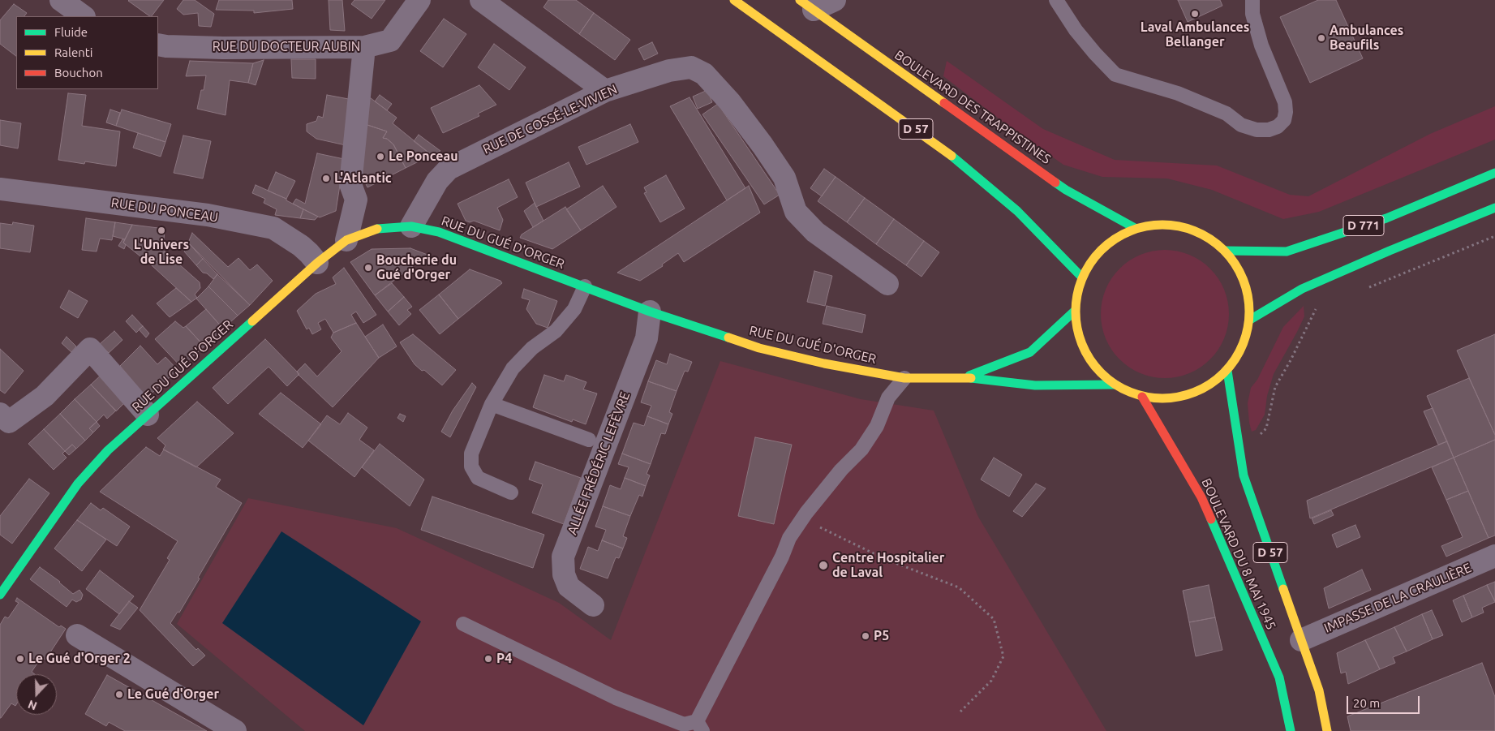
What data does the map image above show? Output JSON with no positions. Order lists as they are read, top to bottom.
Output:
{
  "streets": {
    "main road": [
      "BOULEVARD DES TRAPPISTINES",
      "D 57",
      "D 771",
      "RUE DU GUÉ D'ORGER",
      "BOULEVARD DU 8 MAI 1945"
    ],
    "street": [
      "RUE DU DOCTEUR AUBIN",
      "RUE DE COSSÉ-LE-VIVIEN",
      "RUE DU PONCEAU",
      "ALLÉE FRÉDÉRIC LEFÈVRE",
      "IMPASSE DE LA CRAULIÈRE"
    ]
  },
  "crossings": [
    ["RUE DE COSSÉ-LE-VIVIEN", "RUE DU GUÉ D'ORGER"],
    ["RUE DU PONCEAU", "RUE DU GUÉ D'ORGER"],
    ["RUE DU GUÉ D'ORGER", "ALLÉE FRÉDÉRIC LEFÈVRE"],
    ["BOULEVARD DU 8 MAI 1945", "IMPASSE DE LA CRAULIÈRE"]
  ],
  "places": [
    "Laval Ambulances Bellanger",
    "Ambulances Beaufils",
    "Le Ponceau",
    "L'Atlantic",
    "L’Univers de Lise",
    "Boucherie du Gué d'Orger",
    "Centre Hospitalier de Laval",
    "P5",
    "Le Gué d'Orger 2",
    "P4",
    "Le Gué d'Orger"
  ],
  "legend": ["Fluide", "Ralenti", "Bouchon"],
  "scale_bar": "20 m",
  "north": "bottom"
}
